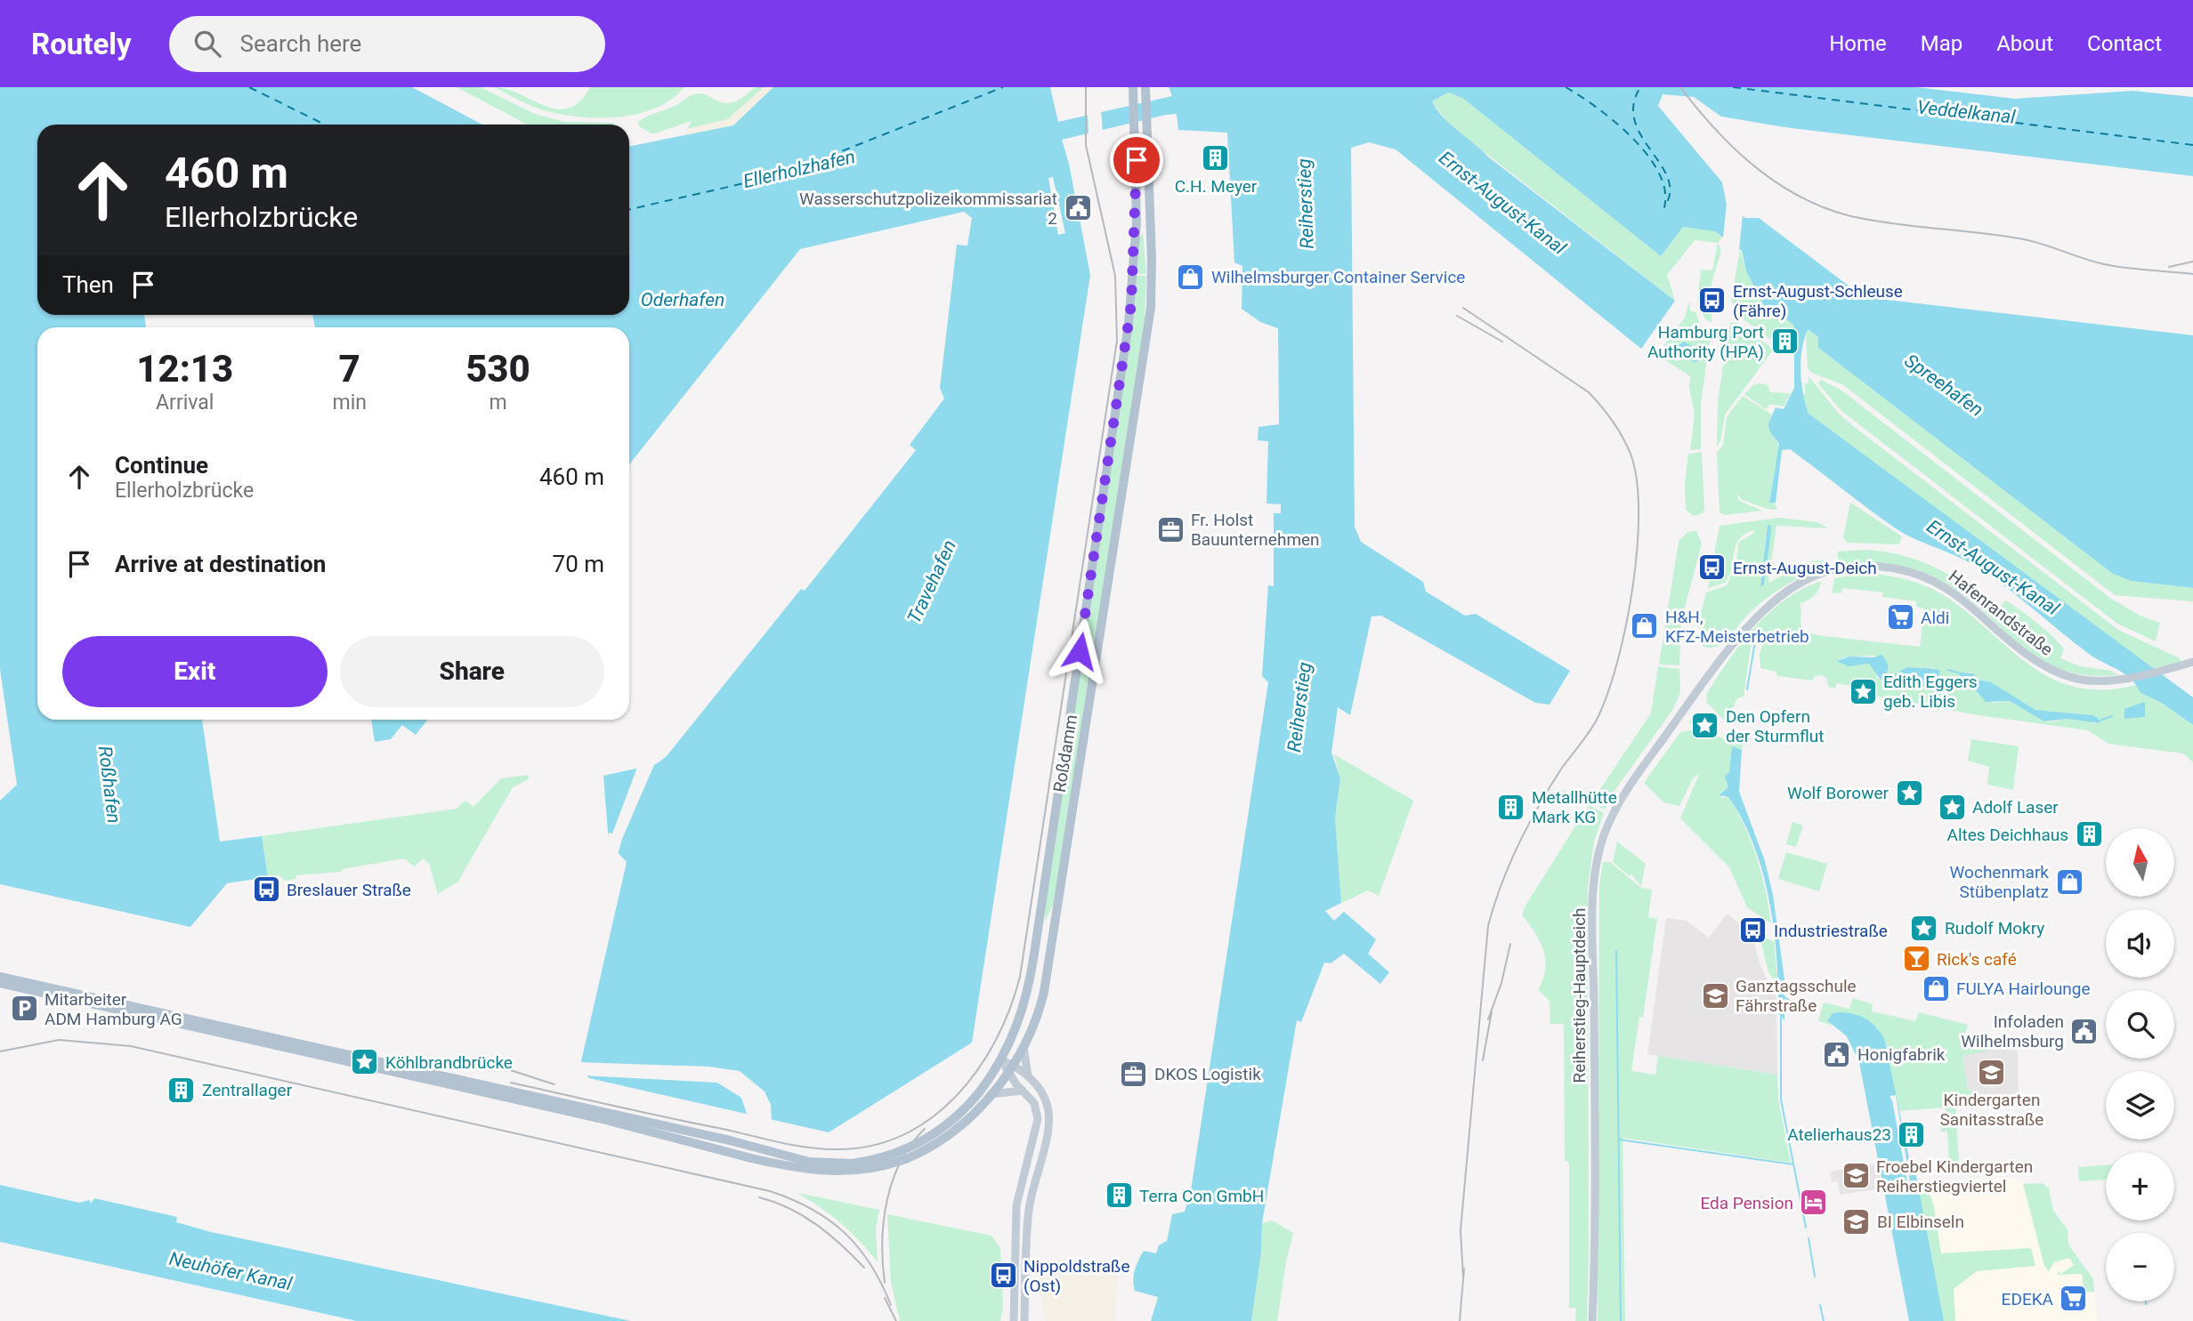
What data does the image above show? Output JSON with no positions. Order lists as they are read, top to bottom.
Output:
{
  "streets": {
    "main road": ["Hafenrandstraße", "Roßdamm", "Reiherstieg-Hauptdeich"]
  },
  "crossings": [
    ["Hafenrandstraße", "Reiherstieg-Hauptdeich"]
  ],
  "water": [
    "Veddelkanal",
    "Ellerholzhafen",
    "Ernst-August-Kanal",
    "Reiherstieg",
    "Oderhafen",
    "Spreehafen",
    "Travehafen",
    "Roßhafen",
    "Neuhöfer Kanal"
  ],
  "places": {
    "building": [
      "C.H. Meyer",
      "Hamburg Port Authority (HPA)",
      "Metallhütte Mark KG",
      "Altes Deichhaus",
      "Zentrallager",
      "Atelierhaus23",
      "Terra Con GmbH"
    ],
    "public building": ["Wasserschutzpolizeikommissariat 2", "Infoladen Wilhelmsburg", "Honigfabrik"],
    "shop": [
      "Wilhelmsburger Container Service",
      "H&H, KFZ-Meisterbetrieb",
      "Wochenmark Stübenplatz",
      "FULYA Hairlounge"
    ],
    "bus stop": [
      "Ernst-August-Schleuse (Fähre)",
      "Ernst-August-Deich",
      "Breslauer Straße",
      "Industriestraße",
      "Nippoldstraße (Ost)"
    ],
    "office": ["Fr. Holst Bauunternehmen", "DKOS Logistik"],
    "supermarket": ["Aldi", "EDEKA"],
    "place": [
      "Edith Eggers geb. Libis",
      "Den Opfern der Sturmflut",
      "Wolf Borower",
      "Adolf Laser",
      "Rudolf Mokry",
      "Köhlbrandbrücke"
    ],
    "bar": ["Rick's café"],
    "school or university": [
      "Ganztagsschule Fährstraße",
      "Kindergarten Sanitasstraße",
      "Froebel Kindergarten Reiherstiegviertel",
      "BI Elbinseln"
    ],
    "parking": ["Mitarbeiter ADM Hamburg AG"],
    "hotel": ["Eda Pension"]
  },
  "north": "top",
  "page": {
    "header": "Routely",
    "search": "Search here",
    "nav": [
      "Home",
      "Map",
      "About",
      "Contact"
    ],
    "turn": ["460 m", "Ellerholzbrücke"],
    "then": "Then",
    "eta": [
      "12:13",
      "Arrival",
      "7",
      "min",
      "530",
      "m"
    ],
    "list": [
      {
        "name": "Continue",
        "note": "Ellerholzbrücke",
        "value": "460 m"
      },
      {
        "name": "Arrive at destination",
        "value": "70 m"
      }
    ],
    "buttons": ["Exit", "Share"],
    "map_buttons": ["+", "−"]
  }
}
